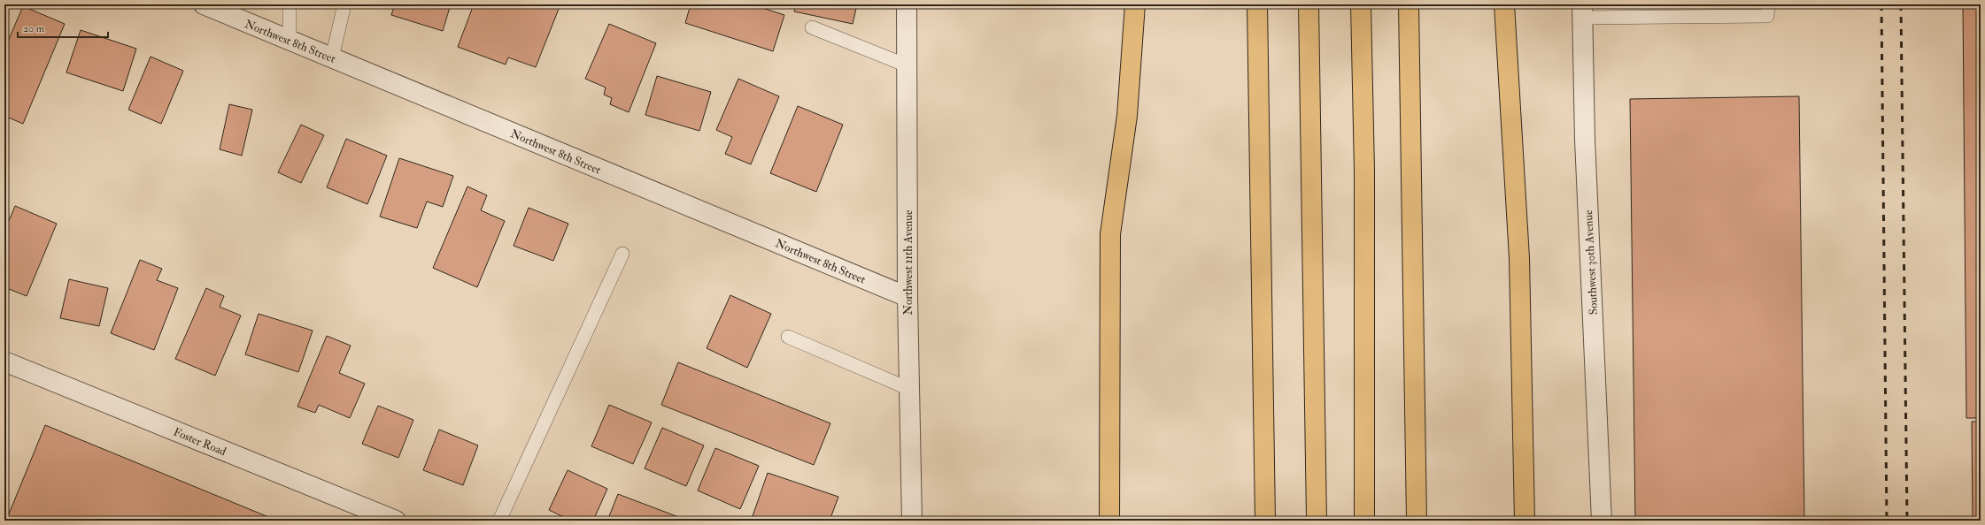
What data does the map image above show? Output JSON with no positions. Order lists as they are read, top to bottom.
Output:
{
  "streets": {
    "street": [
      "Northwest 8th Street",
      "Northwest 11th Avenue",
      "Southwest 30th Avenue",
      "Foster Road"
    ]
  },
  "crossings": [
    ["Northwest 8th Street", "Northwest 11th Avenue"]
  ],
  "scale_bar": "20 m"
}
